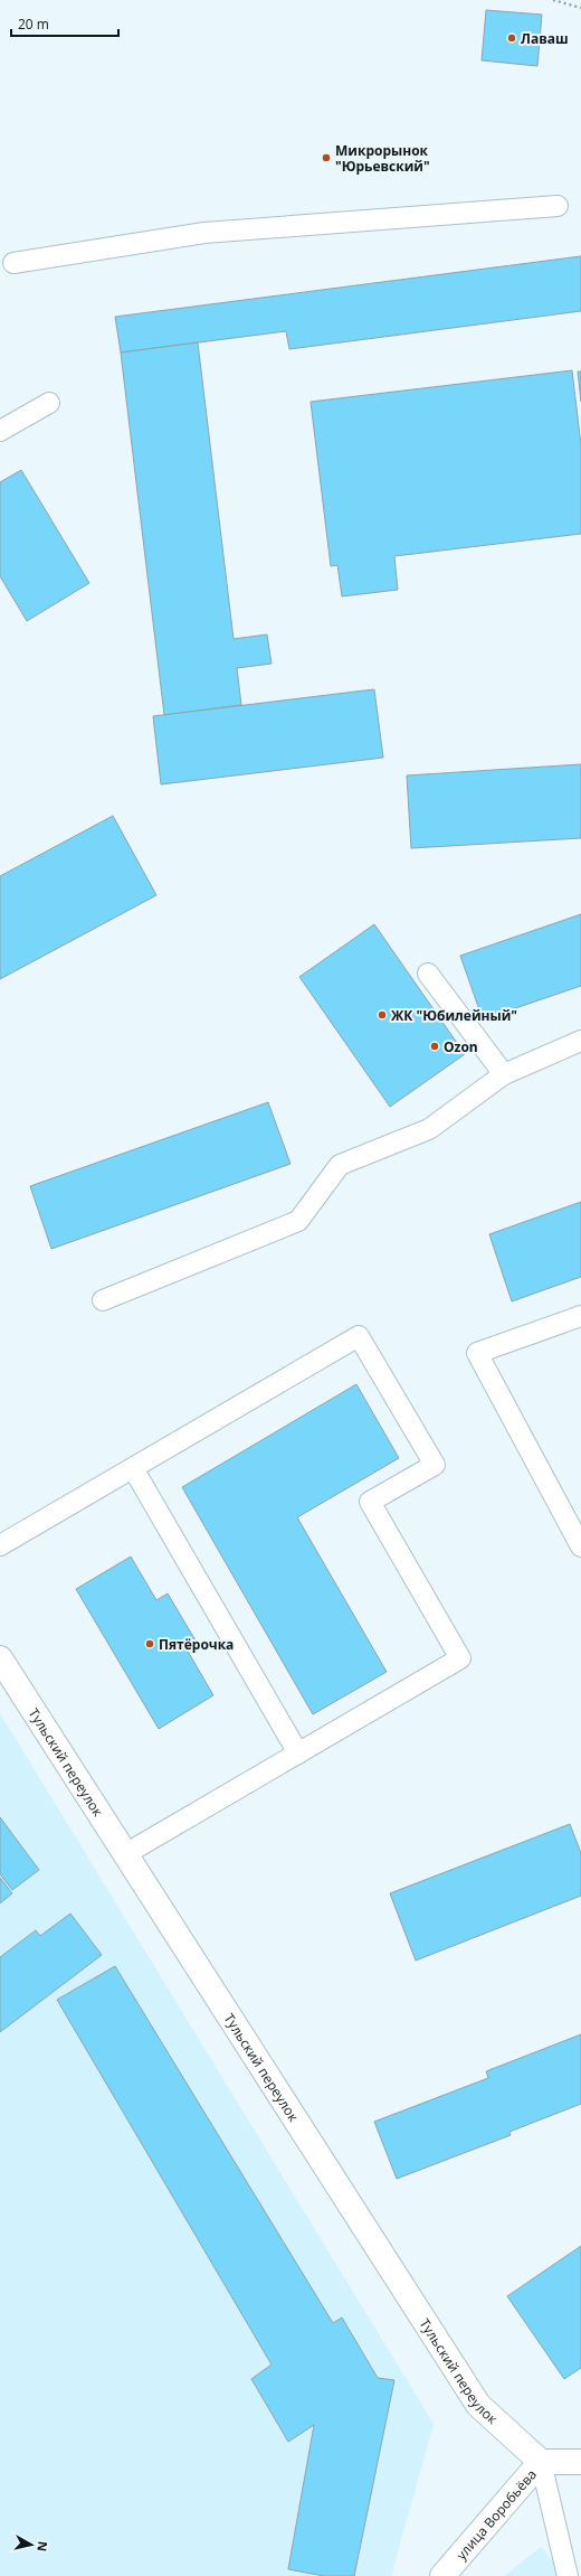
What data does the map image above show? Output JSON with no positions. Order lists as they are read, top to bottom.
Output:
{
  "streets": {
    "street": ["Тульский переулок", "улица Воробьёва"]
  },
  "crossings": [
    ["Тульский переулок", "улица Воробьёва"]
  ],
  "places": [
    "Лаваш",
    "Микрорынок \"Юрьевский\"",
    "ЖК \"Юбилейный\"",
    "Ozon",
    "Пятёрочка"
  ],
  "scale_bar": "20 m",
  "north": "right"
}
